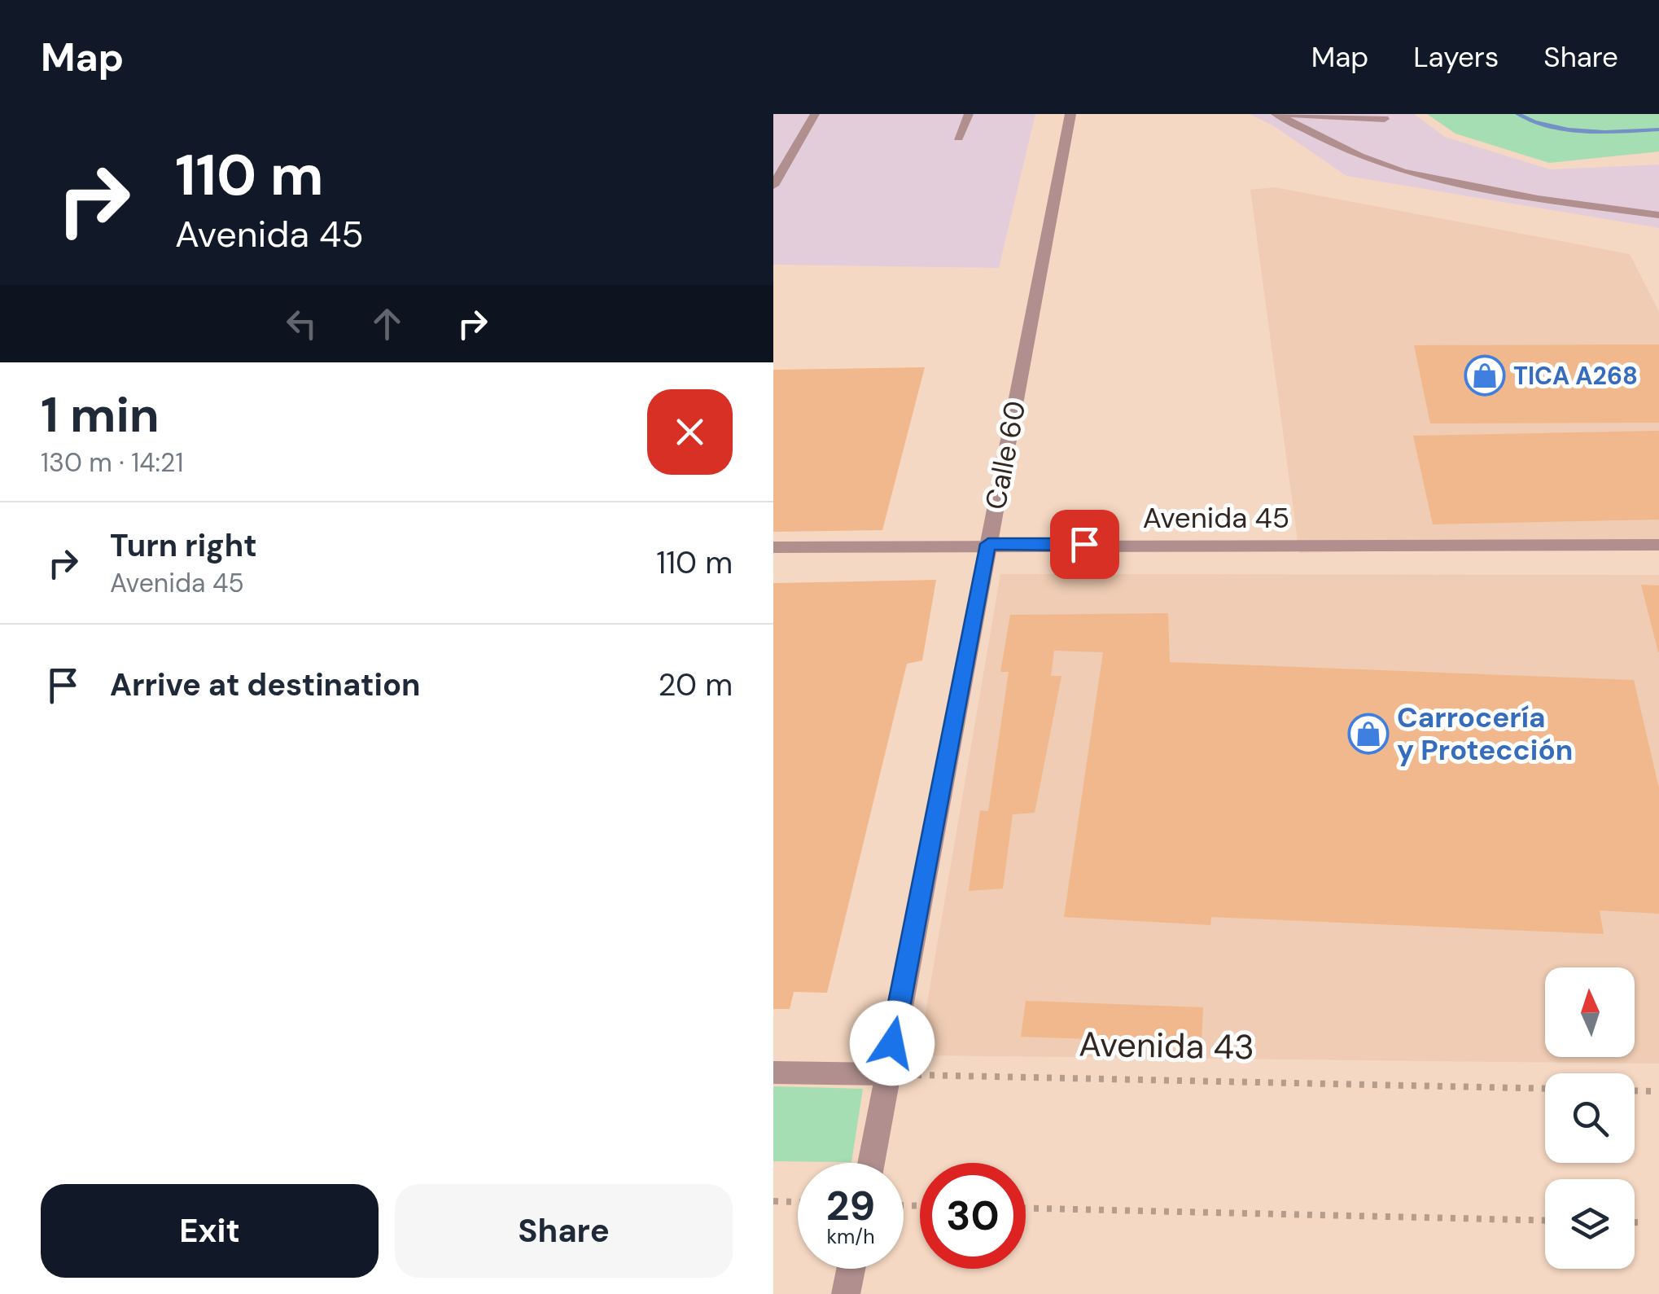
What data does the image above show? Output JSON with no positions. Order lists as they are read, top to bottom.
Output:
{
  "streets": {
    "street": ["Calle 60"],
    "lane": ["Avenida 45"],
    "path": ["Avenida 43"]
  },
  "crossings": [
    ["Calle 60", "Avenida 45"],
    ["Calle 60", "Avenida 43"]
  ],
  "places": {
    "shop": ["TICA A268", "Carrocería y Protección"]
  },
  "north": "top",
  "page": {
    "header": "Map",
    "nav": ["Map", "Layers", "Share"],
    "turn": ["110 m", "Avenida 45"],
    "heading": ["1 min", "130 m · 14:21"],
    "list": [
      {
        "name": "Turn right",
        "note": "Avenida 45",
        "value": "110 m"
      },
      {
        "name": "Arrive at destination",
        "value": "20 m"
      }
    ],
    "speed": "29 km/h",
    "limit": "30",
    "buttons": ["Exit", "Share"]
  }
}
